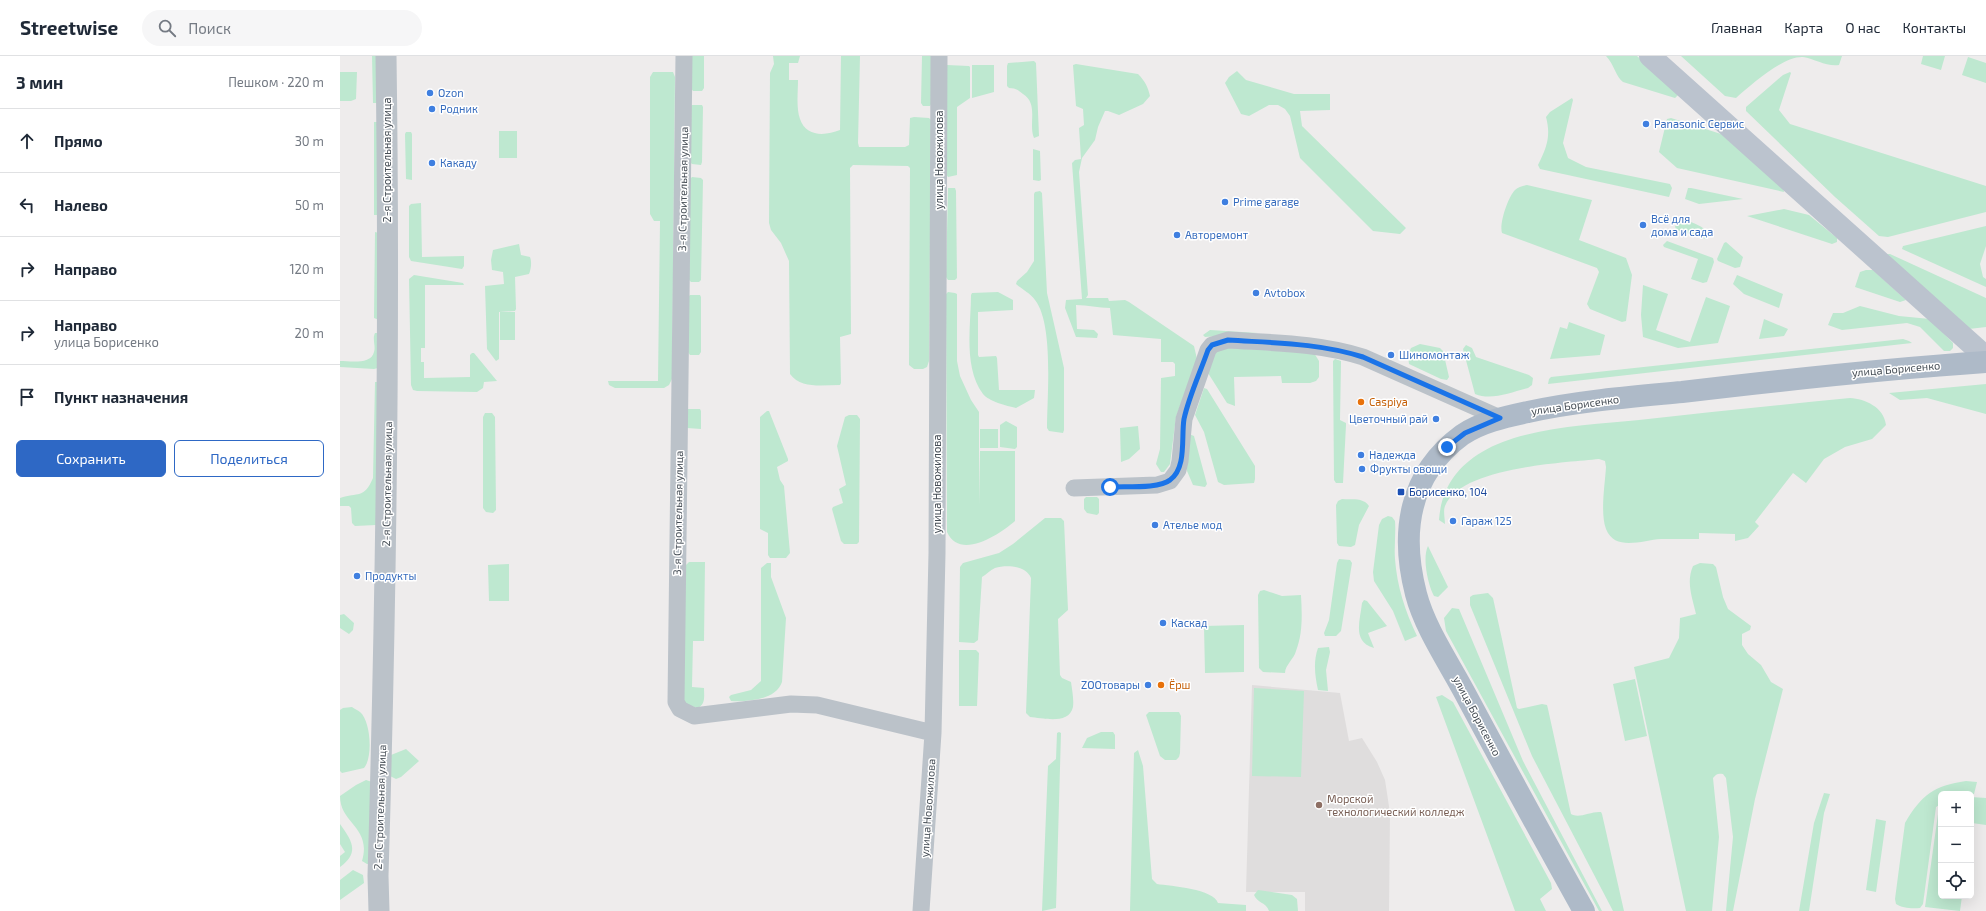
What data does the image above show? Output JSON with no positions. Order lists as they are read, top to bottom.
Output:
{
  "streets": {
    "main road": ["улица Борисенко"],
    "street": ["2-я Строительная улица", "улица Новожилова", "3-я Строительная улица"]
  },
  "crossings": [
    ["улица Новожилова", "3-я Строительная улица"]
  ],
  "places": {
    "other": [
      "Ozon",
      "Родник",
      "Panasonic Сервис",
      "Какаду",
      "Prime garage",
      "Всё для дома и сада",
      "Авторемонт",
      "Avtobox",
      "Шиномонтаж",
      "Caspiya",
      "Цветочный рай",
      "Надежда",
      "Фрукты овощи",
      "Гараж 125",
      "Ателье мод",
      "Продукты",
      "Каскад",
      "ZOOтовары",
      "Ёрш",
      "Морской технологический колледж"
    ],
    "transit": ["Борисенко, 104"]
  },
  "page": {
    "header": "Streetwise",
    "search": "Поиск",
    "nav": [
      "Главная",
      "Карта",
      "О нас",
      "Контакты"
    ],
    "heading": ["3 мин", "Пешком · 220 m"],
    "list": [
      ["Прямо", "30 m"],
      ["Налево", "50 m"],
      ["Направо", "120 m"],
      ["Направо", "улица Борисенко", "20 m"],
      "Пункт назначения"
    ],
    "buttons": ["Сохранить", "Поделиться"],
    "map_buttons": ["+", "−"]
  }
}
